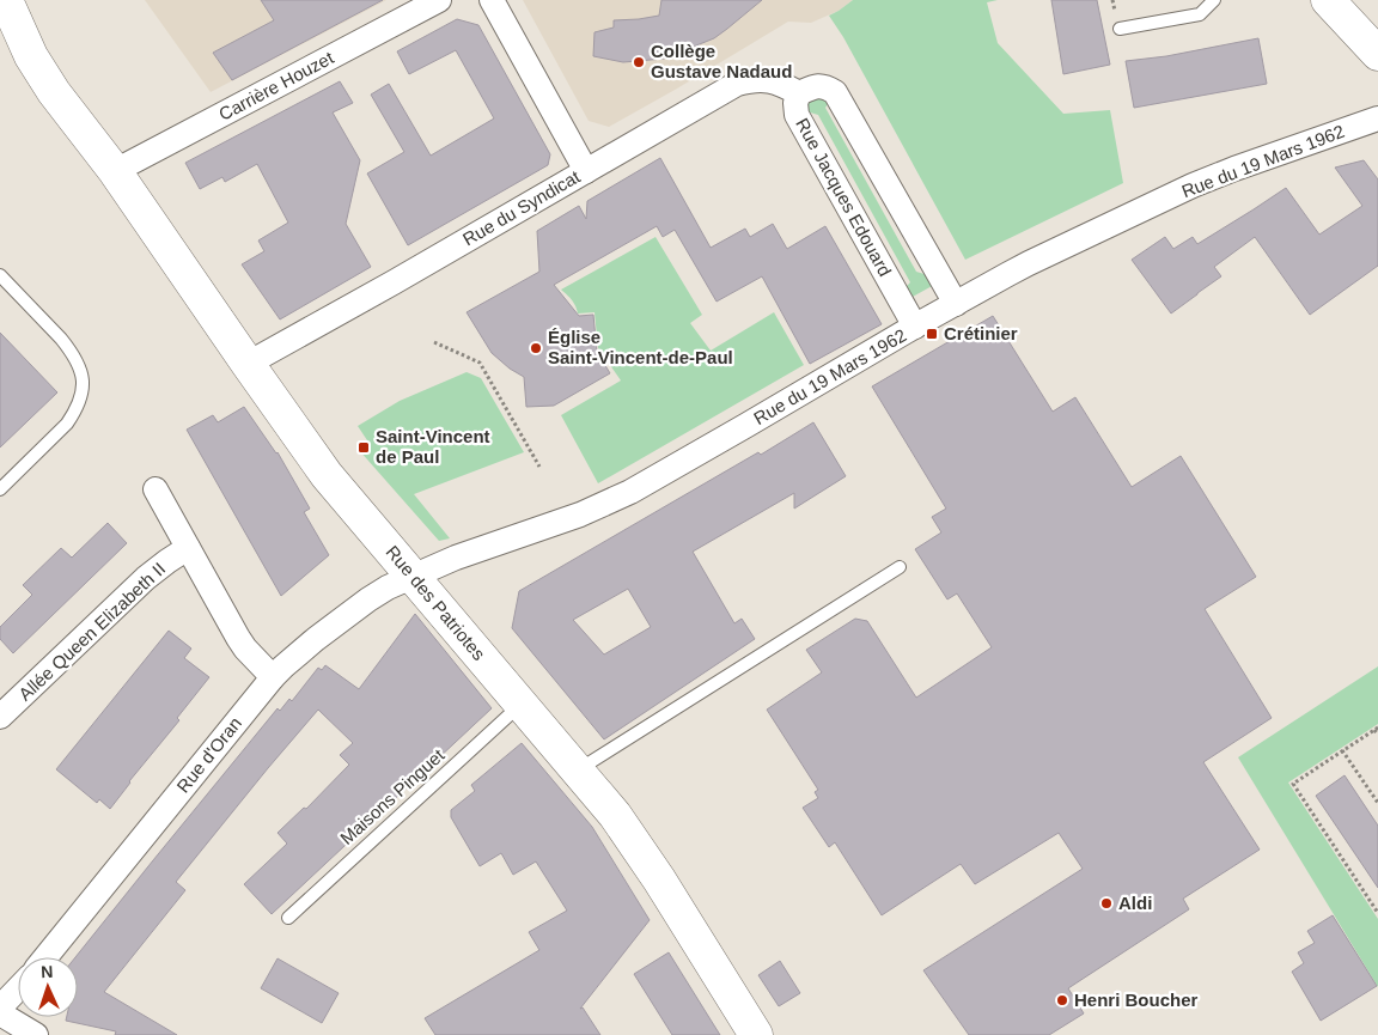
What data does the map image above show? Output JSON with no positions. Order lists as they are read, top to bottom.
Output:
{
  "streets": {
    "street": [
      "Carrière Houzet",
      "Rue du 19 Mars 1962",
      "Rue Jacques Edouard",
      "Rue du Syndicat",
      "Rue des Patriotes",
      "Allée Queen Elizabeth II",
      "Rue d'Oran"
    ],
    "lane": ["Maisons Pinguet"]
  },
  "crossings": [
    ["Carrière Houzet", "Rue des Patriotes"],
    ["Rue du 19 Mars 1962", "Rue Jacques Edouard"],
    ["Rue du 19 Mars 1962", "Rue des Patriotes"],
    ["Rue du 19 Mars 1962", "Rue d'Oran"],
    ["Rue Jacques Edouard", "Rue du Syndicat"],
    ["Rue du Syndicat", "Rue des Patriotes"],
    ["Rue des Patriotes", "Rue d'Oran"],
    ["Rue des Patriotes", "Maisons Pinguet"]
  ],
  "places": {
    "other": [
      "Collège Gustave Nadaud",
      "Église Saint-Vincent-de-Paul",
      "Aldi",
      "Henri Boucher"
    ],
    "transit": ["Crétinier", "Saint-Vincent de Paul"]
  },
  "north": "top"
}
